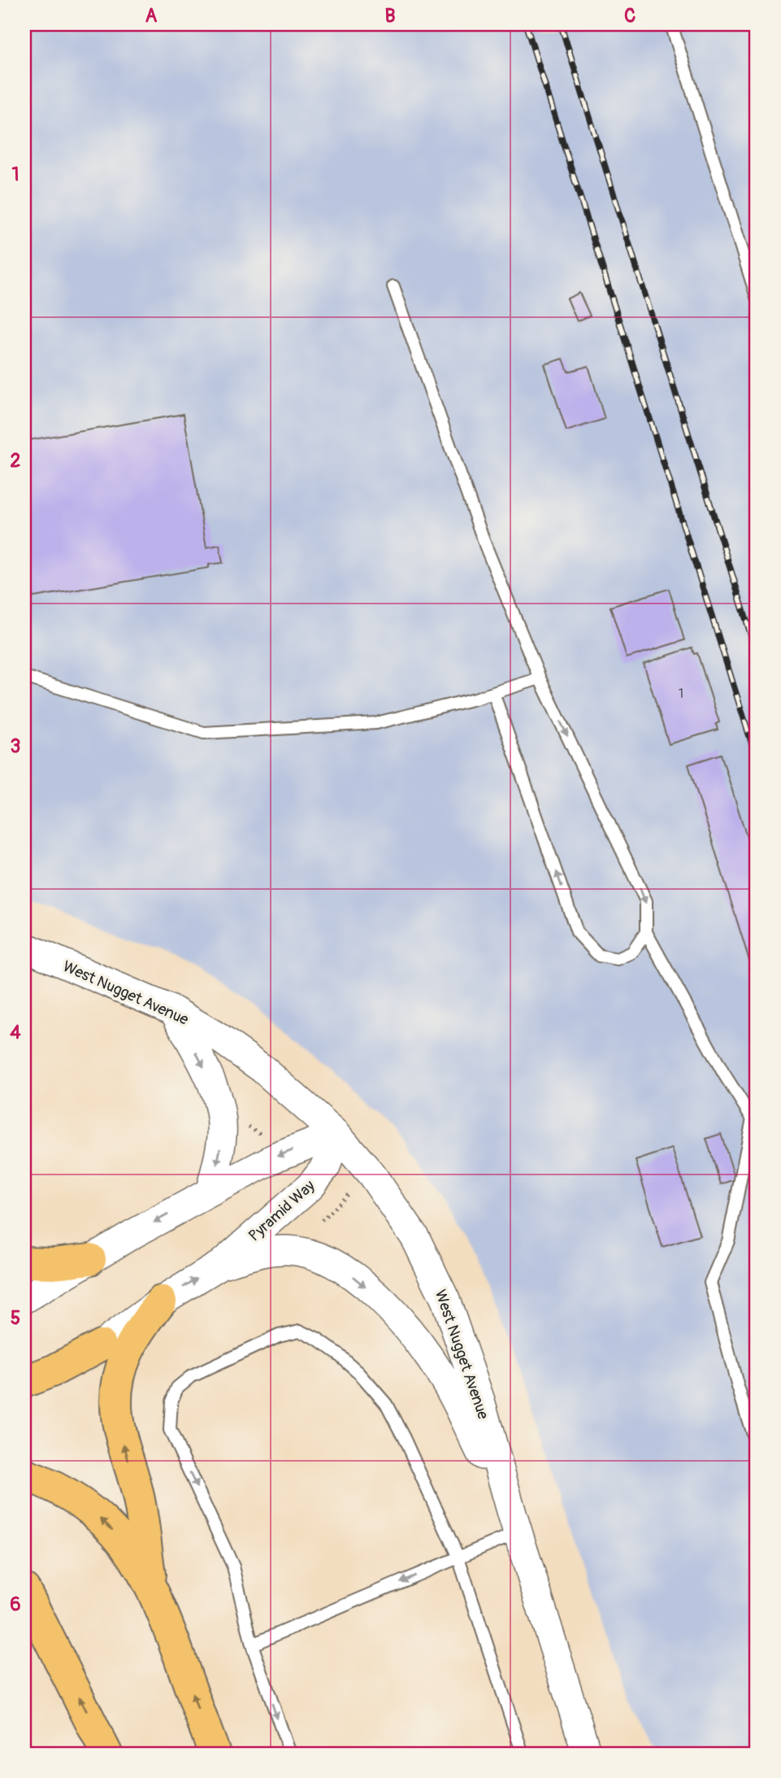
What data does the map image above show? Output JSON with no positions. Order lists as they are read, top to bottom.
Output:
{
  "streets": {
    "street": ["West Nugget Avenue", "Pyramid Way"]
  },
  "crossings": [
    ["West Nugget Avenue", "Pyramid Way"]
  ],
  "house_numbers": ["1"],
  "grid": {
    "columns": ["A", "B", "C"],
    "rows": [
      "1",
      "2",
      "3",
      "4",
      "5",
      "6"
    ]
  }
}
